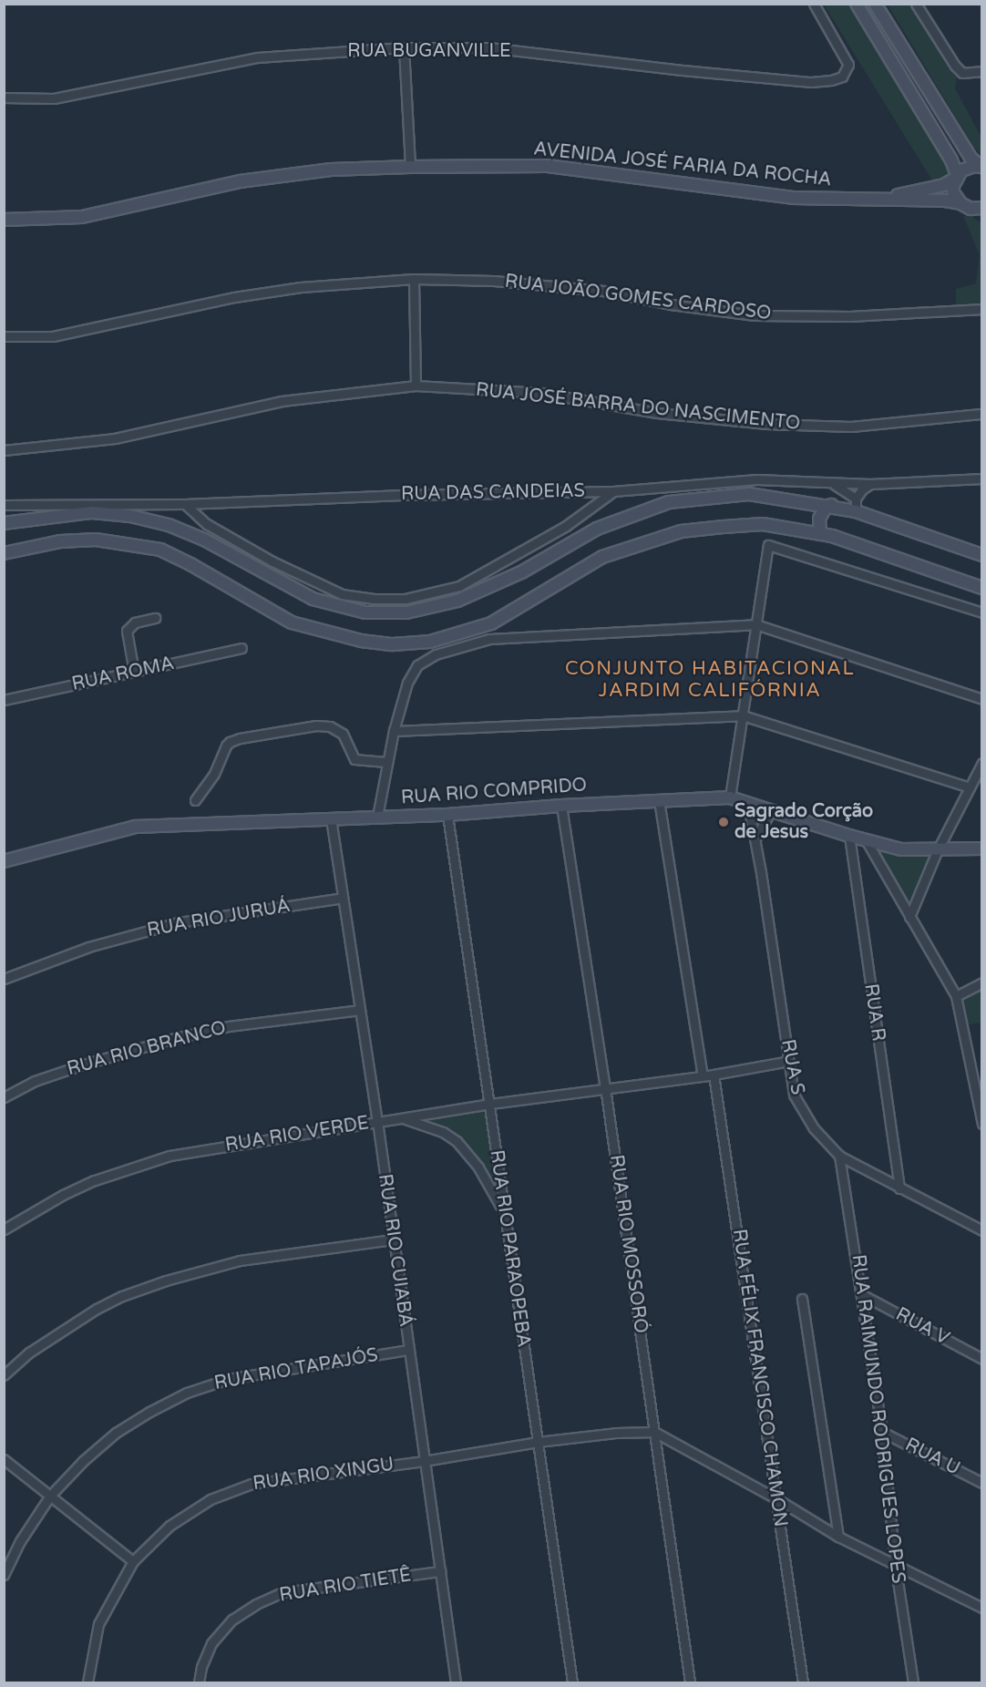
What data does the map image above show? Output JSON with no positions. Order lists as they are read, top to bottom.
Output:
{
  "streets": {
    "street": [
      "RUA BUGANVILLE",
      "AVENIDA JOSÉ FARIA DA ROCHA",
      "RUA JOÃO GOMES CARDOSO",
      "RUA JOSÉ BARRA DO NASCIMENTO",
      "RUA DAS CANDEIAS",
      "RUA ROMA",
      "RUA RIO COMPRIDO",
      "RUA RIO JURUÁ",
      "RUA R",
      "RUA RIO BRANCO",
      "RUA S",
      "RUA RIO VERDE",
      "RUA RIO MOSSORÓ",
      "RUA RIO PARAOPEBA",
      "RUA RIO CUIABÁ",
      "RUA V",
      "RUA RIO TAPAJÓS",
      "RUA FÉLIX FRANCISCO CHAMON",
      "RUA RAIMUNDO RODRIGUES LOPES",
      "RUA U",
      "RUA RIO XINGU",
      "RUA RIO TIETÊ"
    ]
  },
  "crossings": [
    ["RUA RIO COMPRIDO", "RUA R"],
    ["RUA RIO COMPRIDO", "RUA S"],
    ["RUA RIO COMPRIDO", "RUA RIO MOSSORÓ"],
    ["RUA RIO COMPRIDO", "RUA RIO PARAOPEBA"],
    ["RUA RIO COMPRIDO", "RUA RIO CUIABÁ"],
    ["RUA RIO JURUÁ", "RUA RIO CUIABÁ"],
    ["RUA R", "RUA S"],
    ["RUA RIO BRANCO", "RUA RIO CUIABÁ"],
    ["RUA S", "RUA RIO VERDE"],
    ["RUA S", "RUA RAIMUNDO RODRIGUES LOPES"],
    ["RUA RIO VERDE", "RUA RIO MOSSORÓ"],
    ["RUA RIO VERDE", "RUA RIO PARAOPEBA"],
    ["RUA RIO VERDE", "RUA RIO CUIABÁ"],
    ["RUA RIO VERDE", "RUA FÉLIX FRANCISCO CHAMON"],
    ["RUA RIO MOSSORÓ", "RUA RIO XINGU"],
    ["RUA RIO PARAOPEBA", "RUA RIO XINGU"],
    ["RUA RIO CUIABÁ", "RUA RIO TAPAJÓS"],
    ["RUA RIO CUIABÁ", "RUA RIO XINGU"],
    ["RUA RIO CUIABÁ", "RUA RIO TIETÊ"],
    ["RUA V", "RUA RAIMUNDO RODRIGUES LOPES"],
    ["RUA RAIMUNDO RODRIGUES LOPES", "RUA U"]
  ],
  "districts": ["CONJUNTO HABITACIONAL JARDIM CALIFÓRNIA"],
  "places": ["Sagrado Corção de Jesus"]
}
